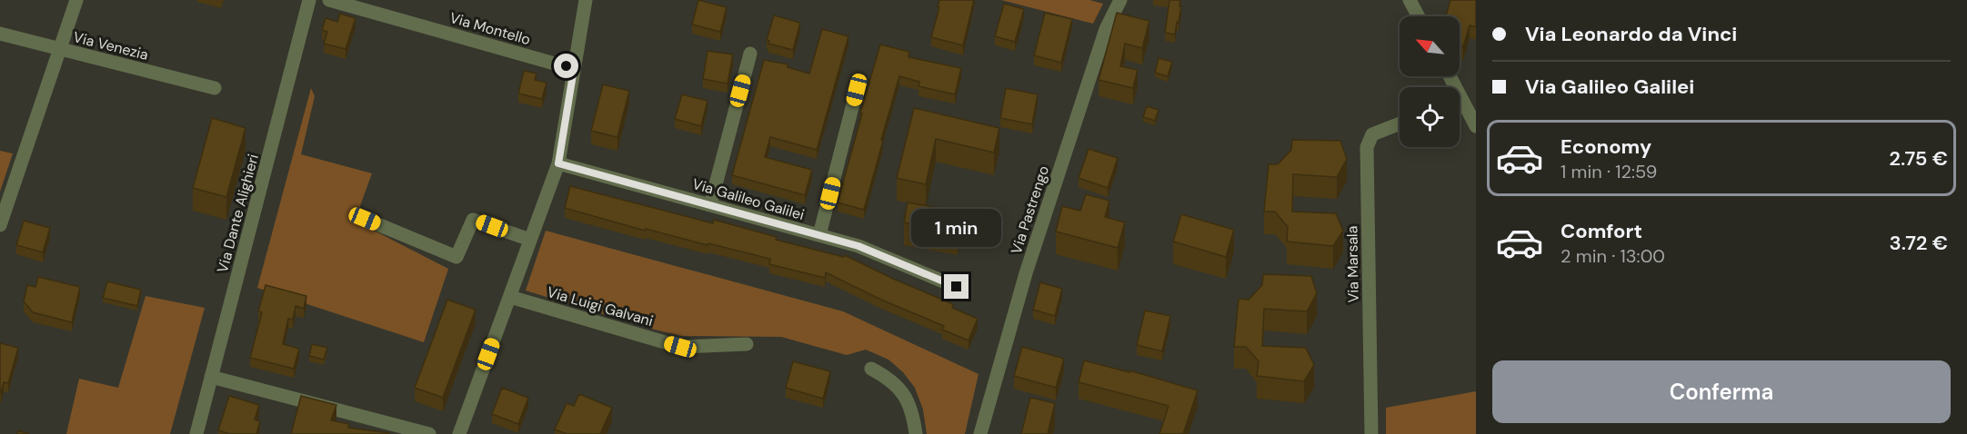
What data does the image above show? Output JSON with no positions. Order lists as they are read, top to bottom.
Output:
{
  "streets": {
    "street": [
      "Via Montello",
      "Via Venezia",
      "Via Galileo Galilei",
      "Via Pastrengo",
      "Via Dante Alighieri",
      "Via Marsala",
      "Via Luigi Galvani"
    ]
  },
  "north": "top left",
  "page": {
    "banner": ["Via Leonardo da Vinci", "Via Galileo Galilei"],
    "list": [
      {
        "name": "Economy",
        "note": "1 min · 12:59",
        "value": "2.75 €"
      },
      {
        "name": "Comfort",
        "note": "2 min · 13:00",
        "value": "3.72 €"
      }
    ],
    "bubble": "1 min",
    "buttons": "Conferma"
  }
}
